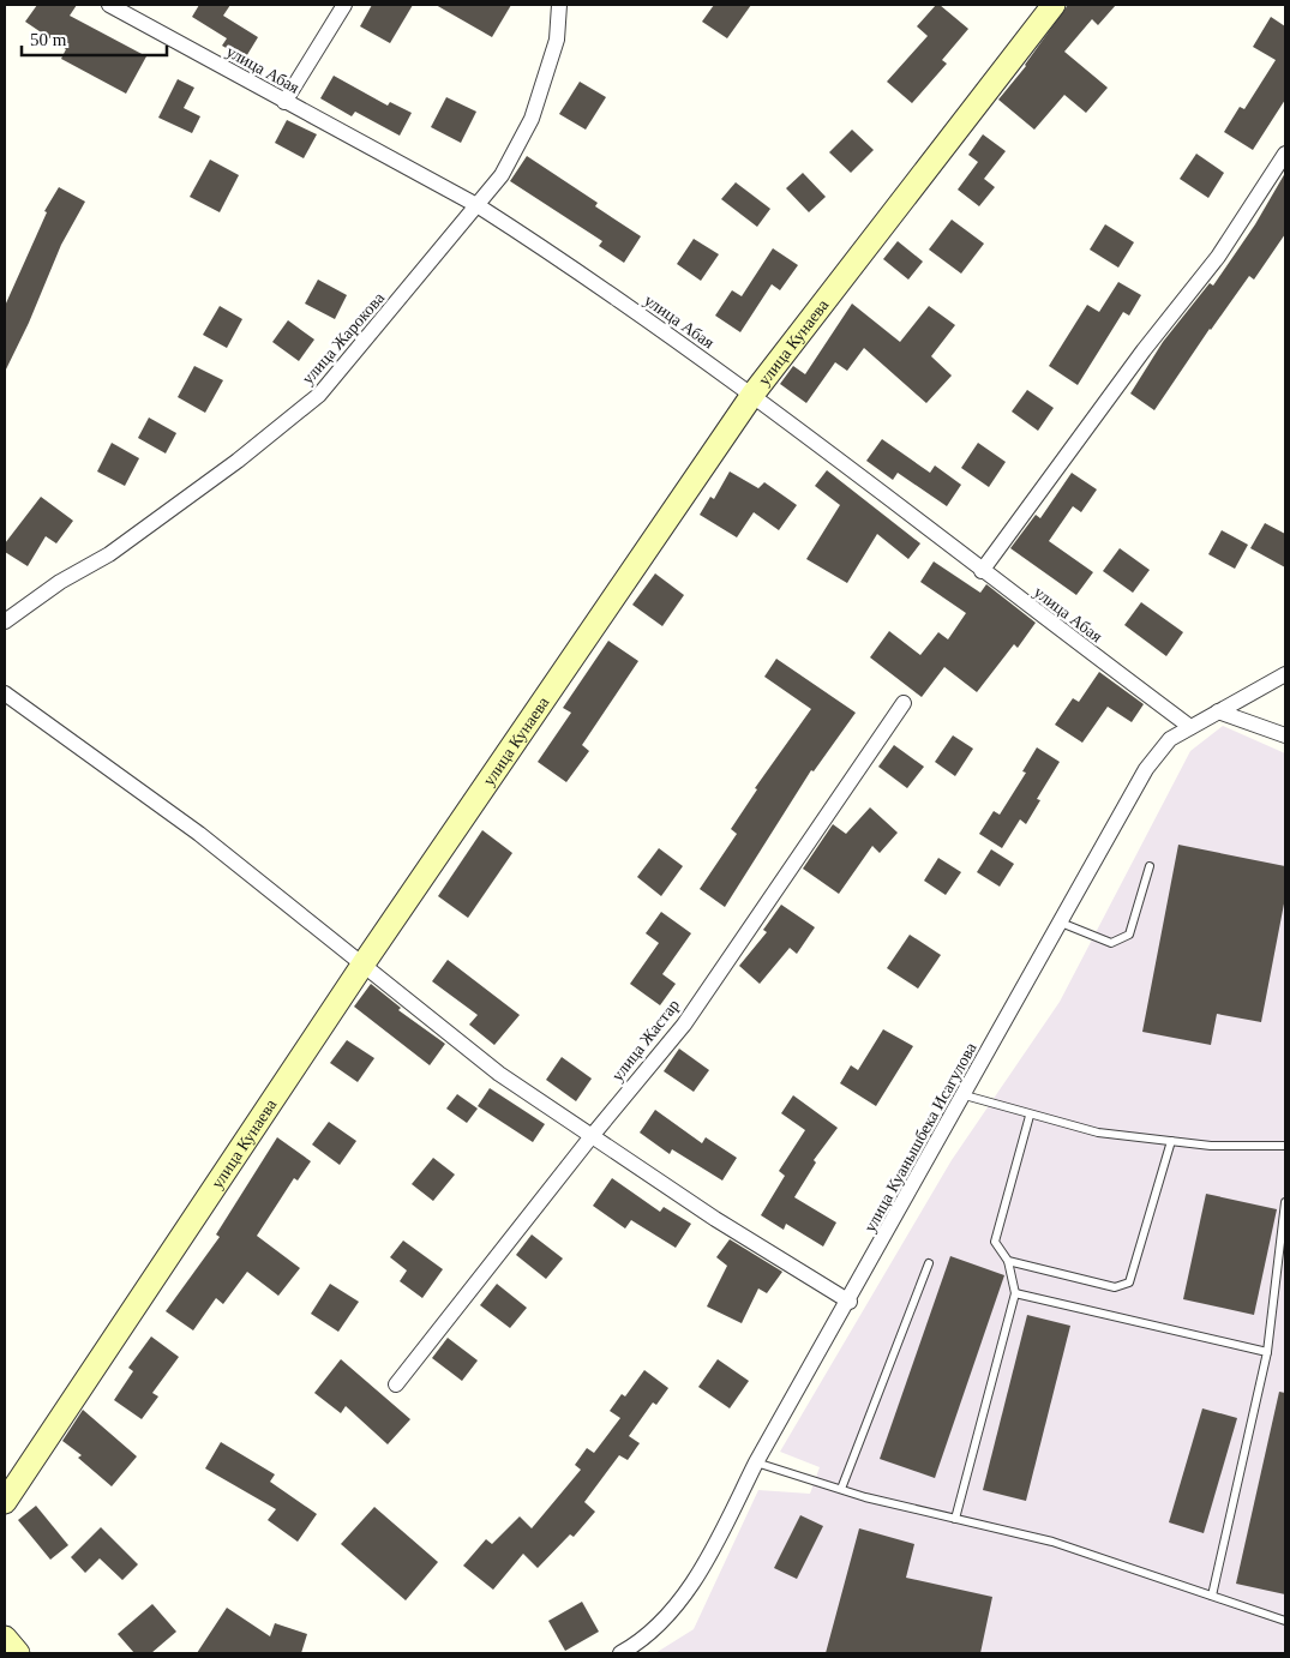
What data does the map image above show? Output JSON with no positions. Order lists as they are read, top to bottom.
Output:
{
  "streets": {
    "main road": ["улица Кунаева"],
    "street": [
      "улица Абая",
      "улица Жарокова",
      "улица Жастар",
      "улица Куанышбека Исагулова"
    ]
  },
  "crossings": [
    ["улица Абая", "улица Жарокова"],
    ["улица Абая", "улица Кунаева"],
    ["улица Абая", "улица Куанышбека Исагулова"]
  ],
  "scale_bar": "50 m"
}
